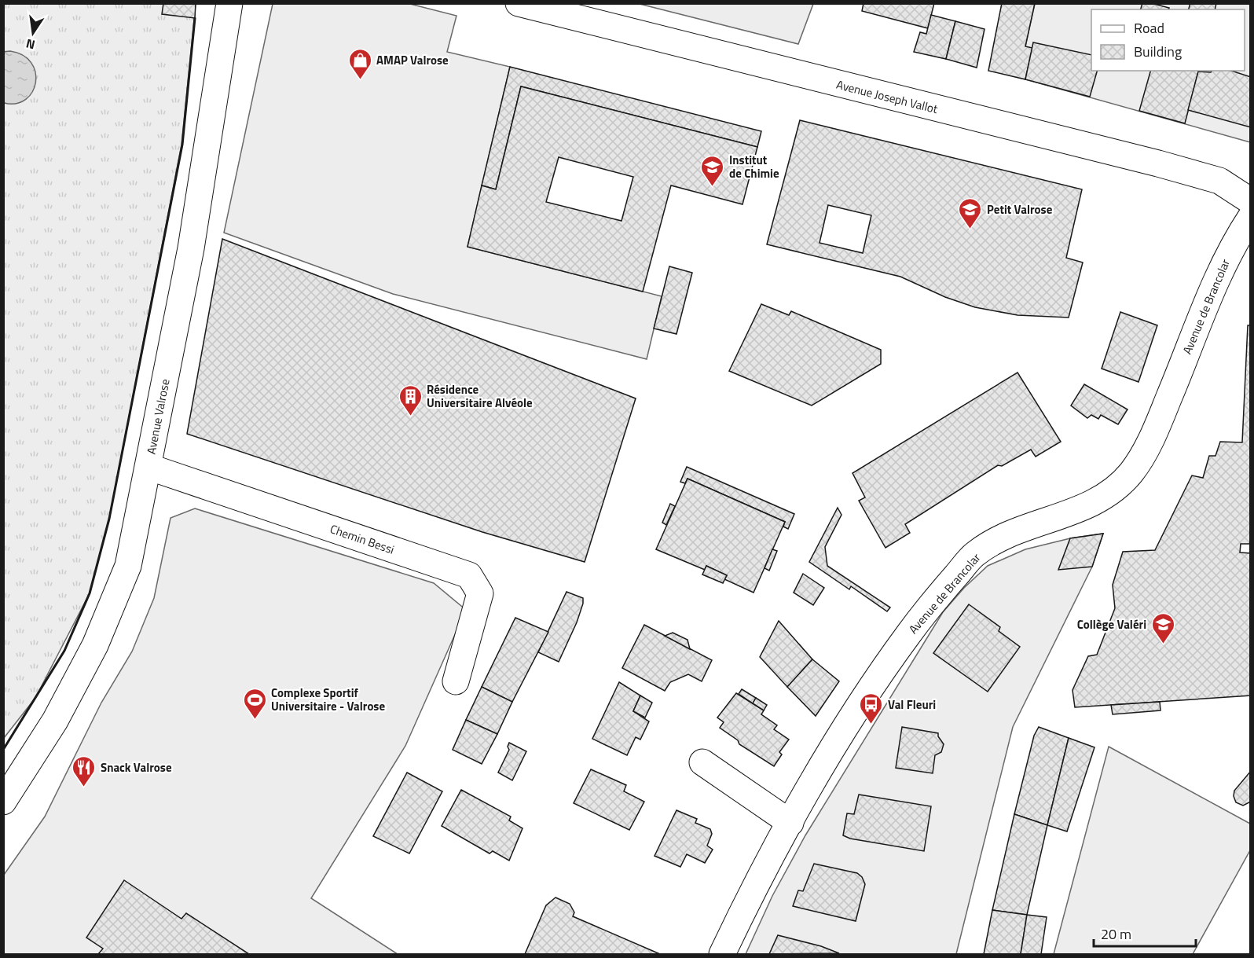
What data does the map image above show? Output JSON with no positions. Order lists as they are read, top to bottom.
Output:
{
  "streets": {
    "street": [
      "Avenue Joseph Vallot",
      "Avenue de Brancolar",
      "Avenue Valrose",
      "Chemin Bessi"
    ]
  },
  "crossings": [
    ["Avenue Valrose", "Chemin Bessi"]
  ],
  "places": {
    "shop": ["AMAP Valrose"],
    "school or university": ["Institut de Chimie", "Petit Valrose", "Collège Valéri"],
    "building": ["Résidence Universitaire Alvéole"],
    "sports": ["Complexe Sportif Universitaire - Valrose"],
    "bus stop": ["Val Fleuri"],
    "restaurant": ["Snack Valrose"]
  },
  "legend": ["Road", "Building"],
  "scale_bar": "20 m",
  "north": "bottom"
}
